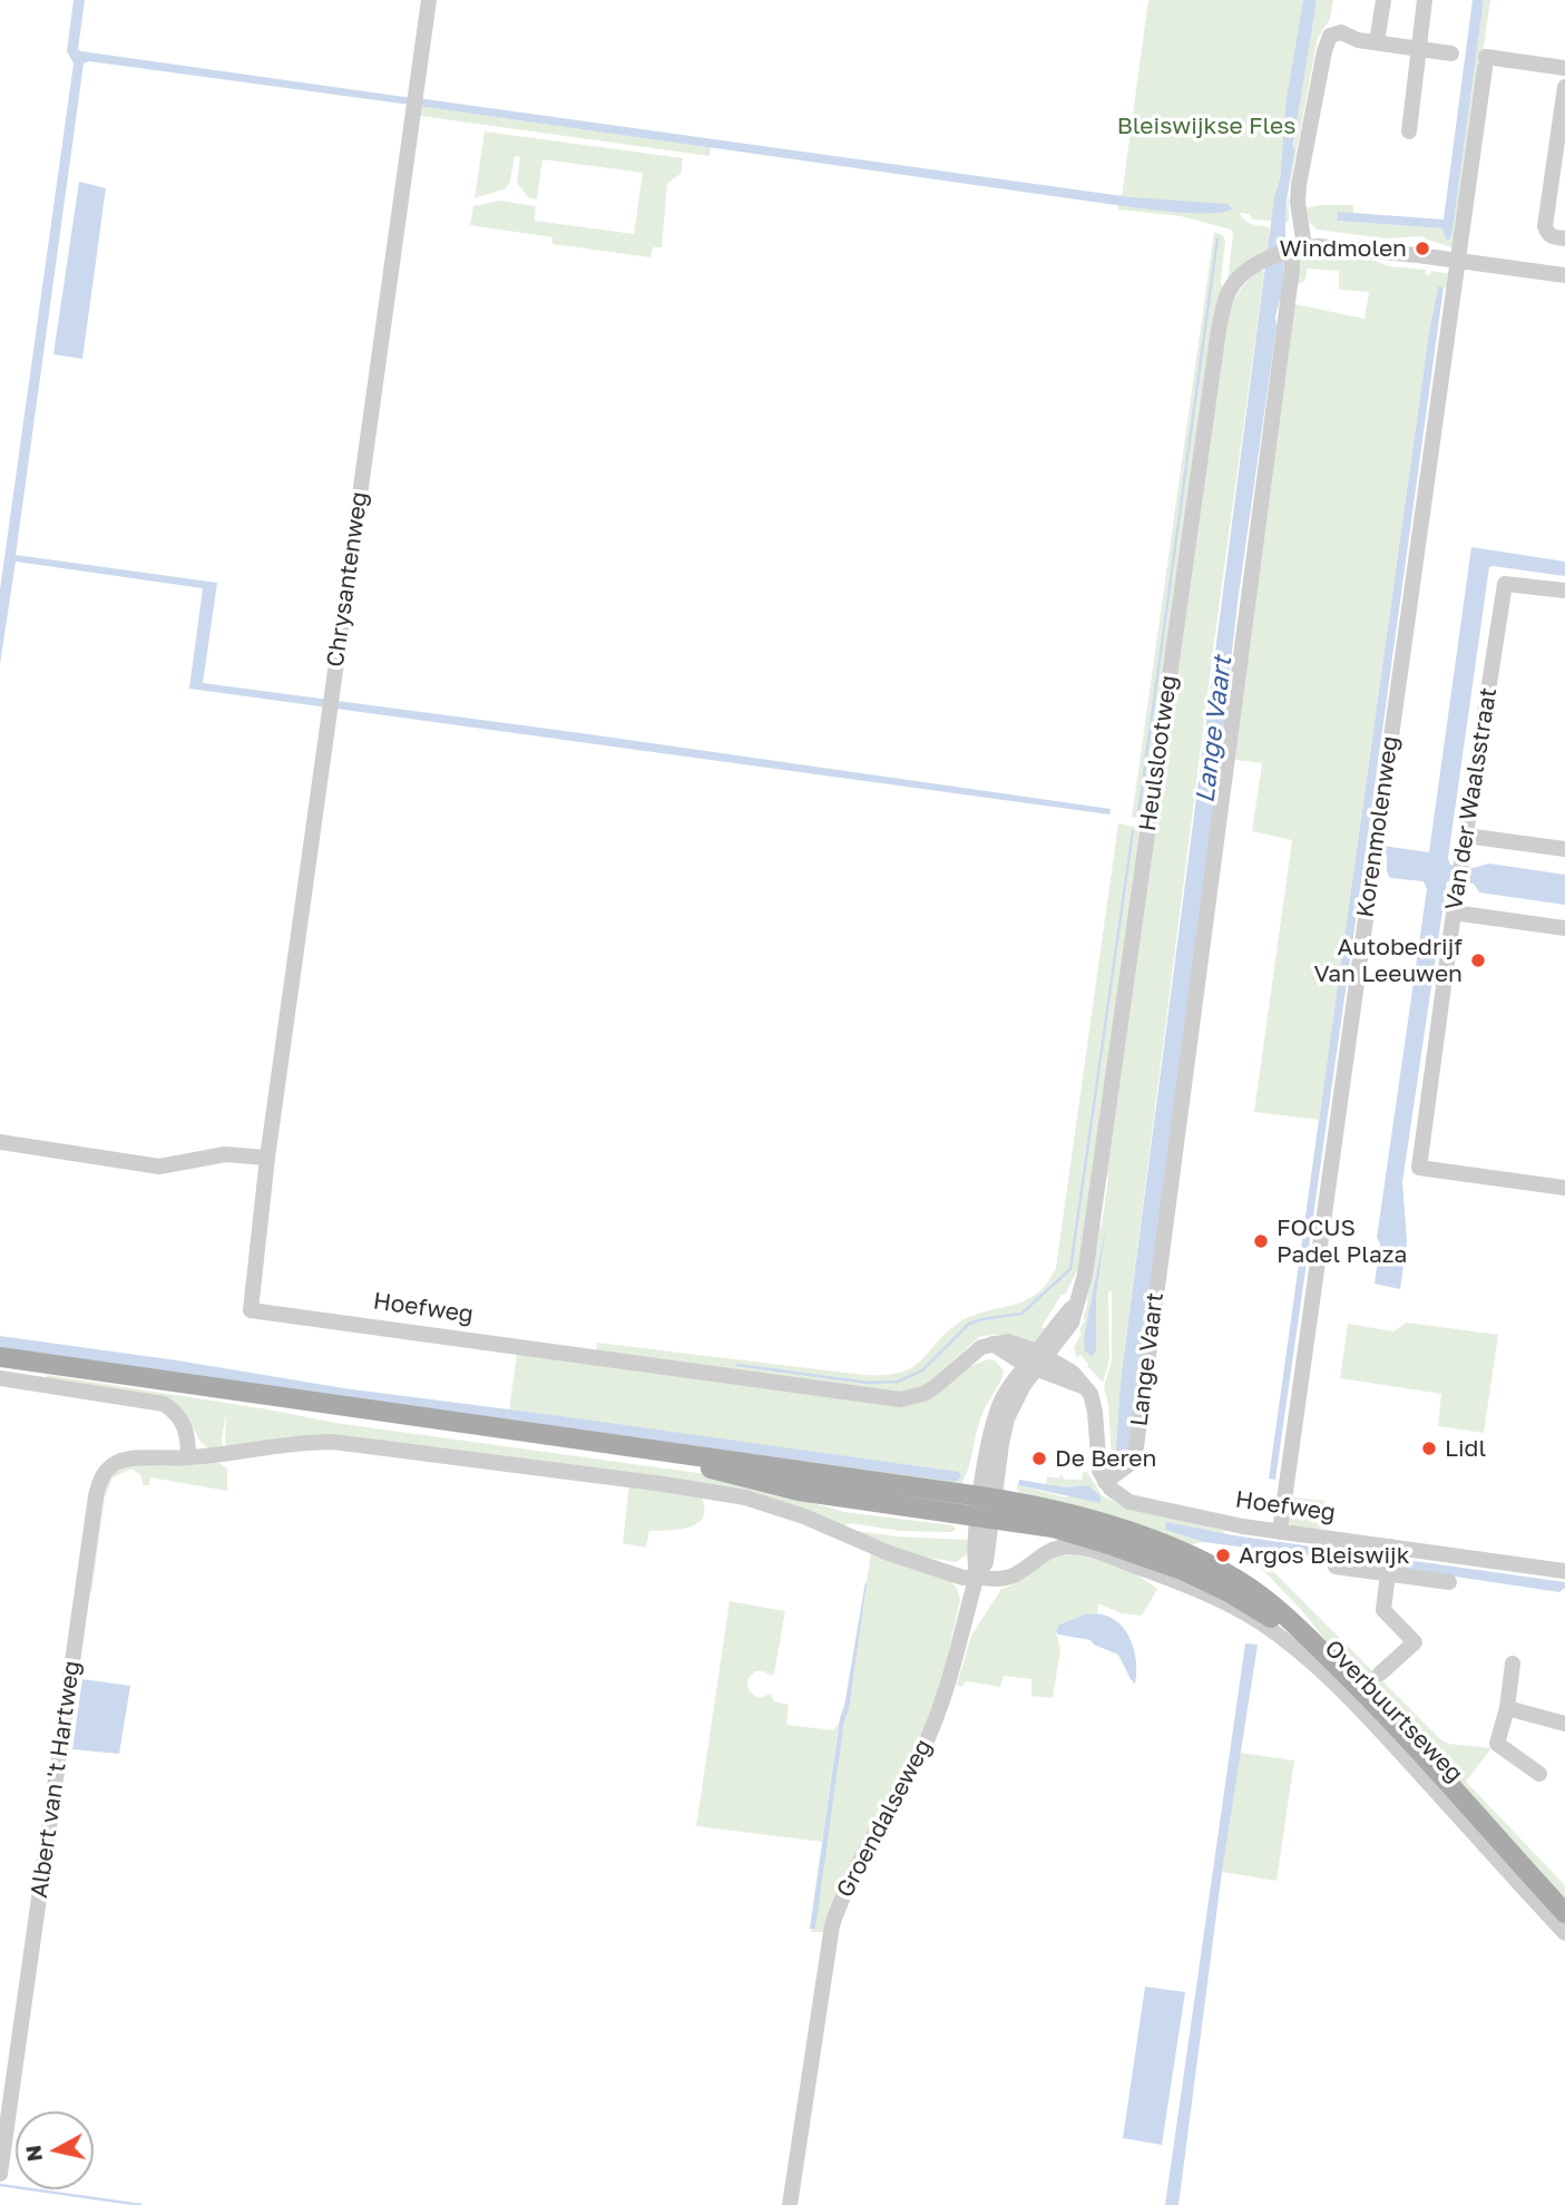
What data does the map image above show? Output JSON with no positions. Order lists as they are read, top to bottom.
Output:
{
  "streets": {
    "main road": ["Overbuurtseweg"],
    "street": [
      "Chrysantenweg",
      "Heulslootweg",
      "Van der Waalsstraat",
      "Korenmolenweg",
      "Hoefweg",
      "Lange Vaart",
      "Albert van 't Hartweg",
      "Groendalseweg"
    ]
  },
  "crossings": [
    ["Chrysantenweg", "Hoefweg"],
    ["Heulslootweg", "Hoefweg"],
    ["Heulslootweg", "Lange Vaart"],
    ["Heulslootweg", "Overbuurtseweg"],
    ["Heulslootweg", "Groendalseweg"],
    ["Korenmolenweg", "Hoefweg"],
    ["Hoefweg", "Lange Vaart"],
    ["Overbuurtseweg", "Groendalseweg"]
  ],
  "water": ["Lange Vaart"],
  "parks": ["Bleiswijkse Fles"],
  "places": [
    "Windmolen",
    "Autobedrijf Van Leeuwen",
    "FOCUS Padel Plaza",
    "Lidl",
    "De Beren",
    "Argos Bleiswijk"
  ],
  "north": "left"
}
